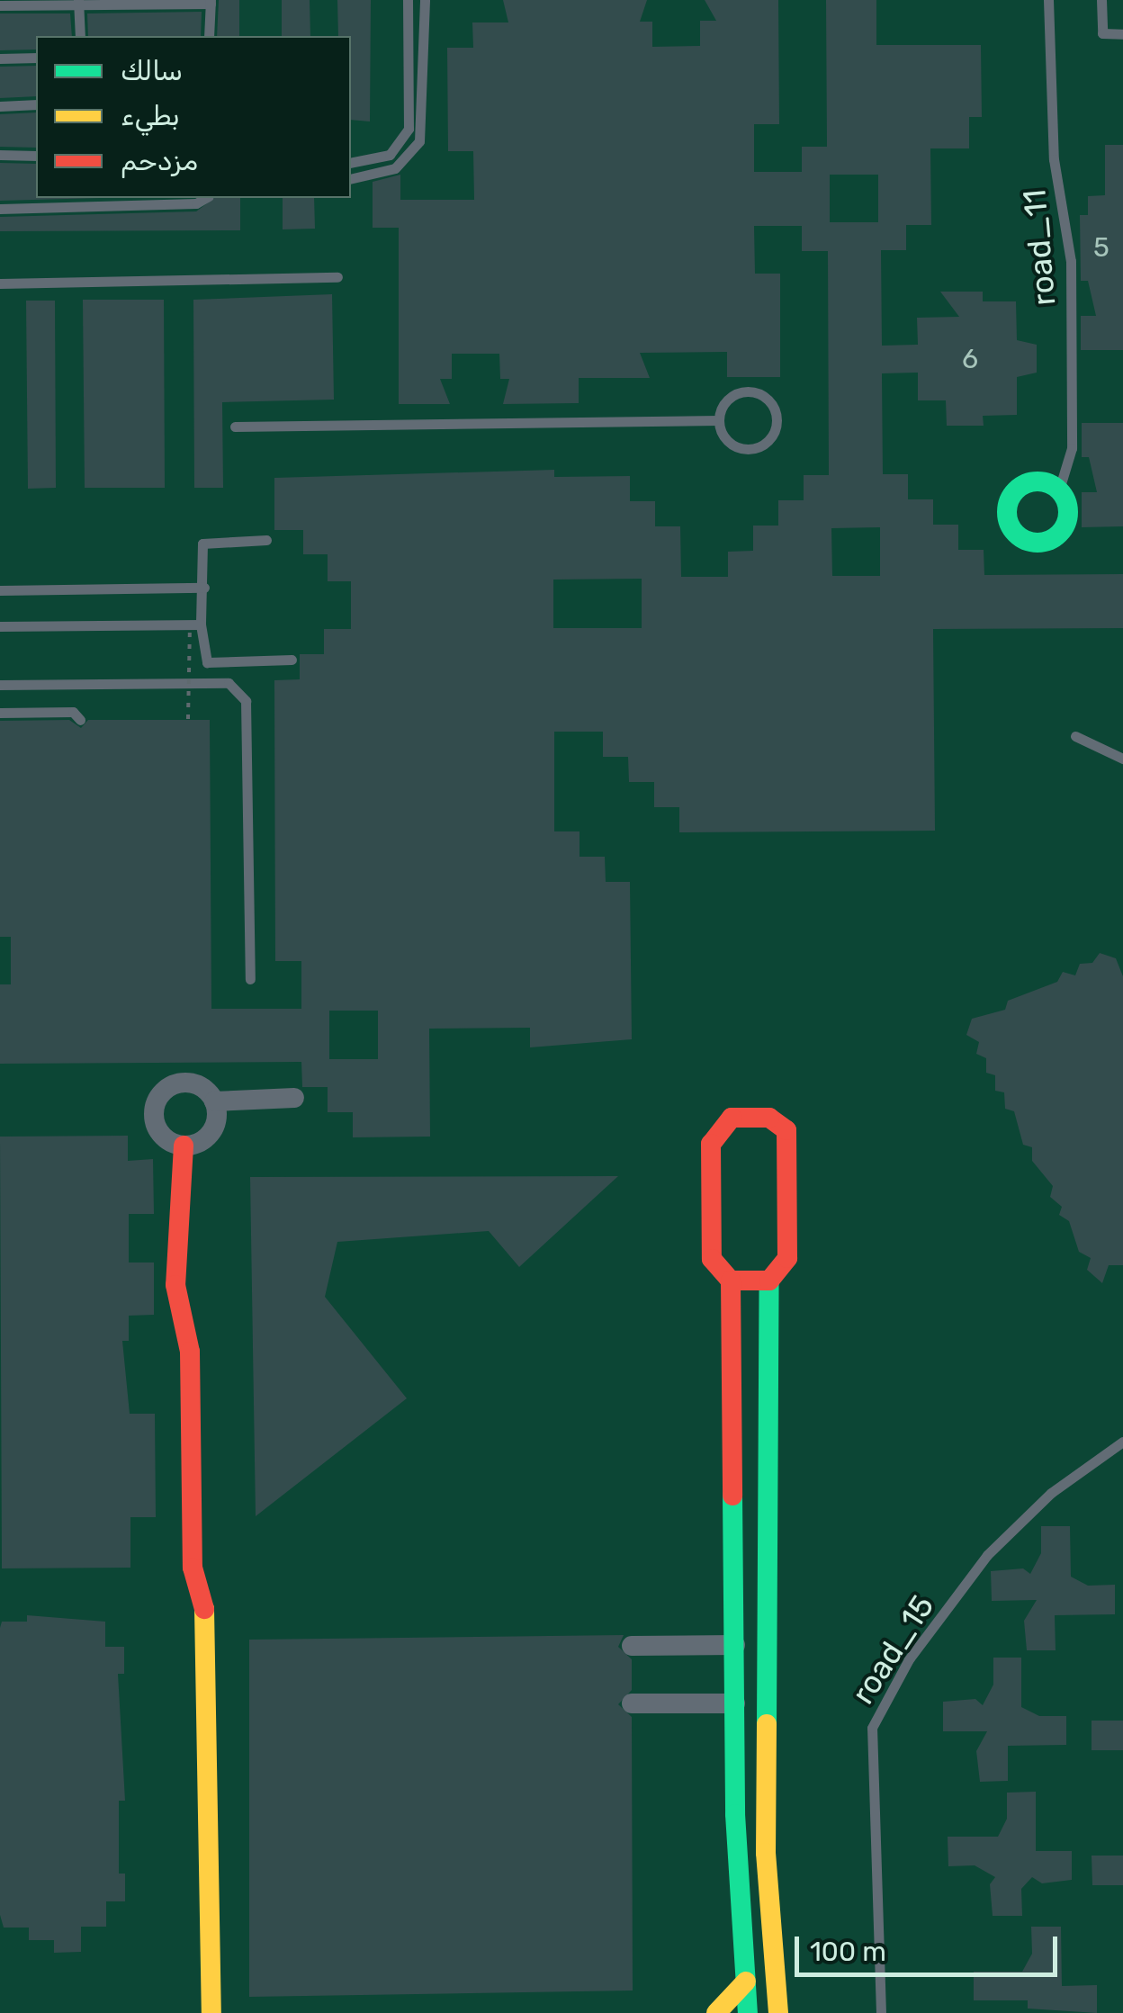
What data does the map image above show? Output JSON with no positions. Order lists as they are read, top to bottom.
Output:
{
  "streets": {
    "lane": ["road_11", "road_15"]
  },
  "house_numbers": ["5", "6"],
  "legend": ["سالك", "بطيء", "مزدحم"],
  "scale_bar": "100 m"
}
